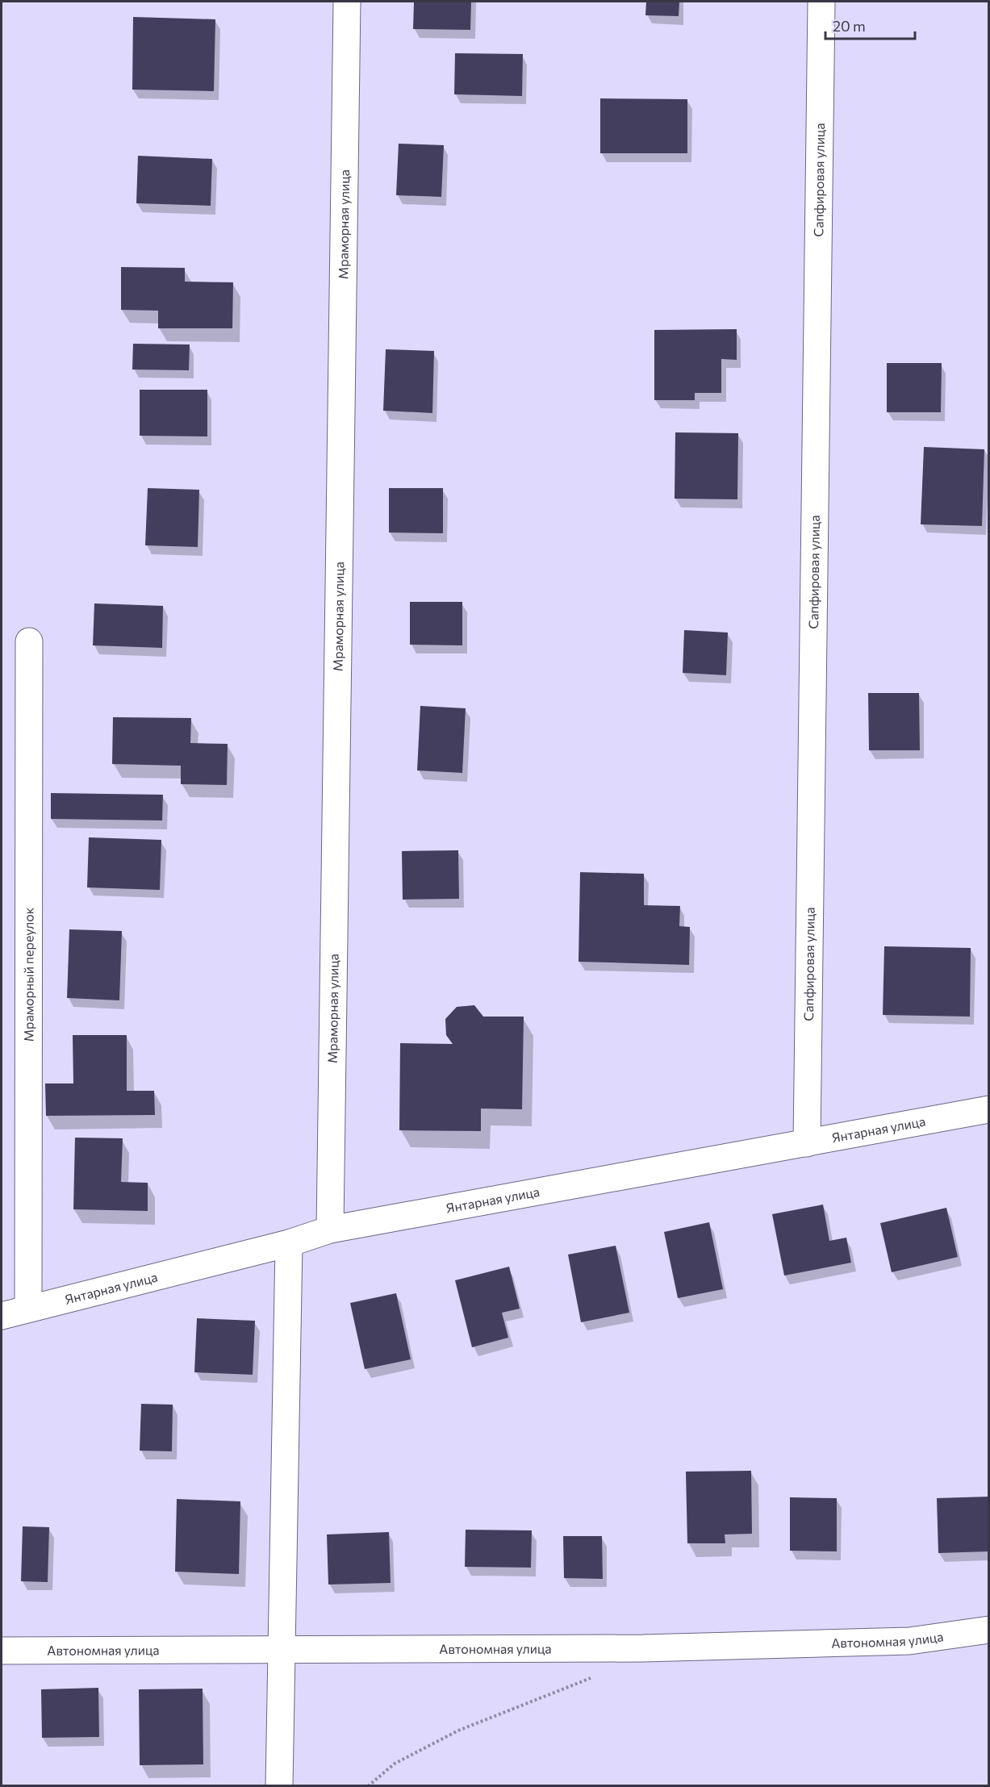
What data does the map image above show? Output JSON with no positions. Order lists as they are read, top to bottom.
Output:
{
  "streets": {
    "street": [
      "Сапфировая улица",
      "Мраморная улица",
      "Мраморный переулок",
      "Янтарная улица",
      "Автономная улица"
    ]
  },
  "crossings": [
    ["Сапфировая улица", "Янтарная улица"],
    ["Мраморная улица", "Янтарная улица"],
    ["Мраморный переулок", "Янтарная улица"]
  ],
  "scale_bar": "20 m"
}
